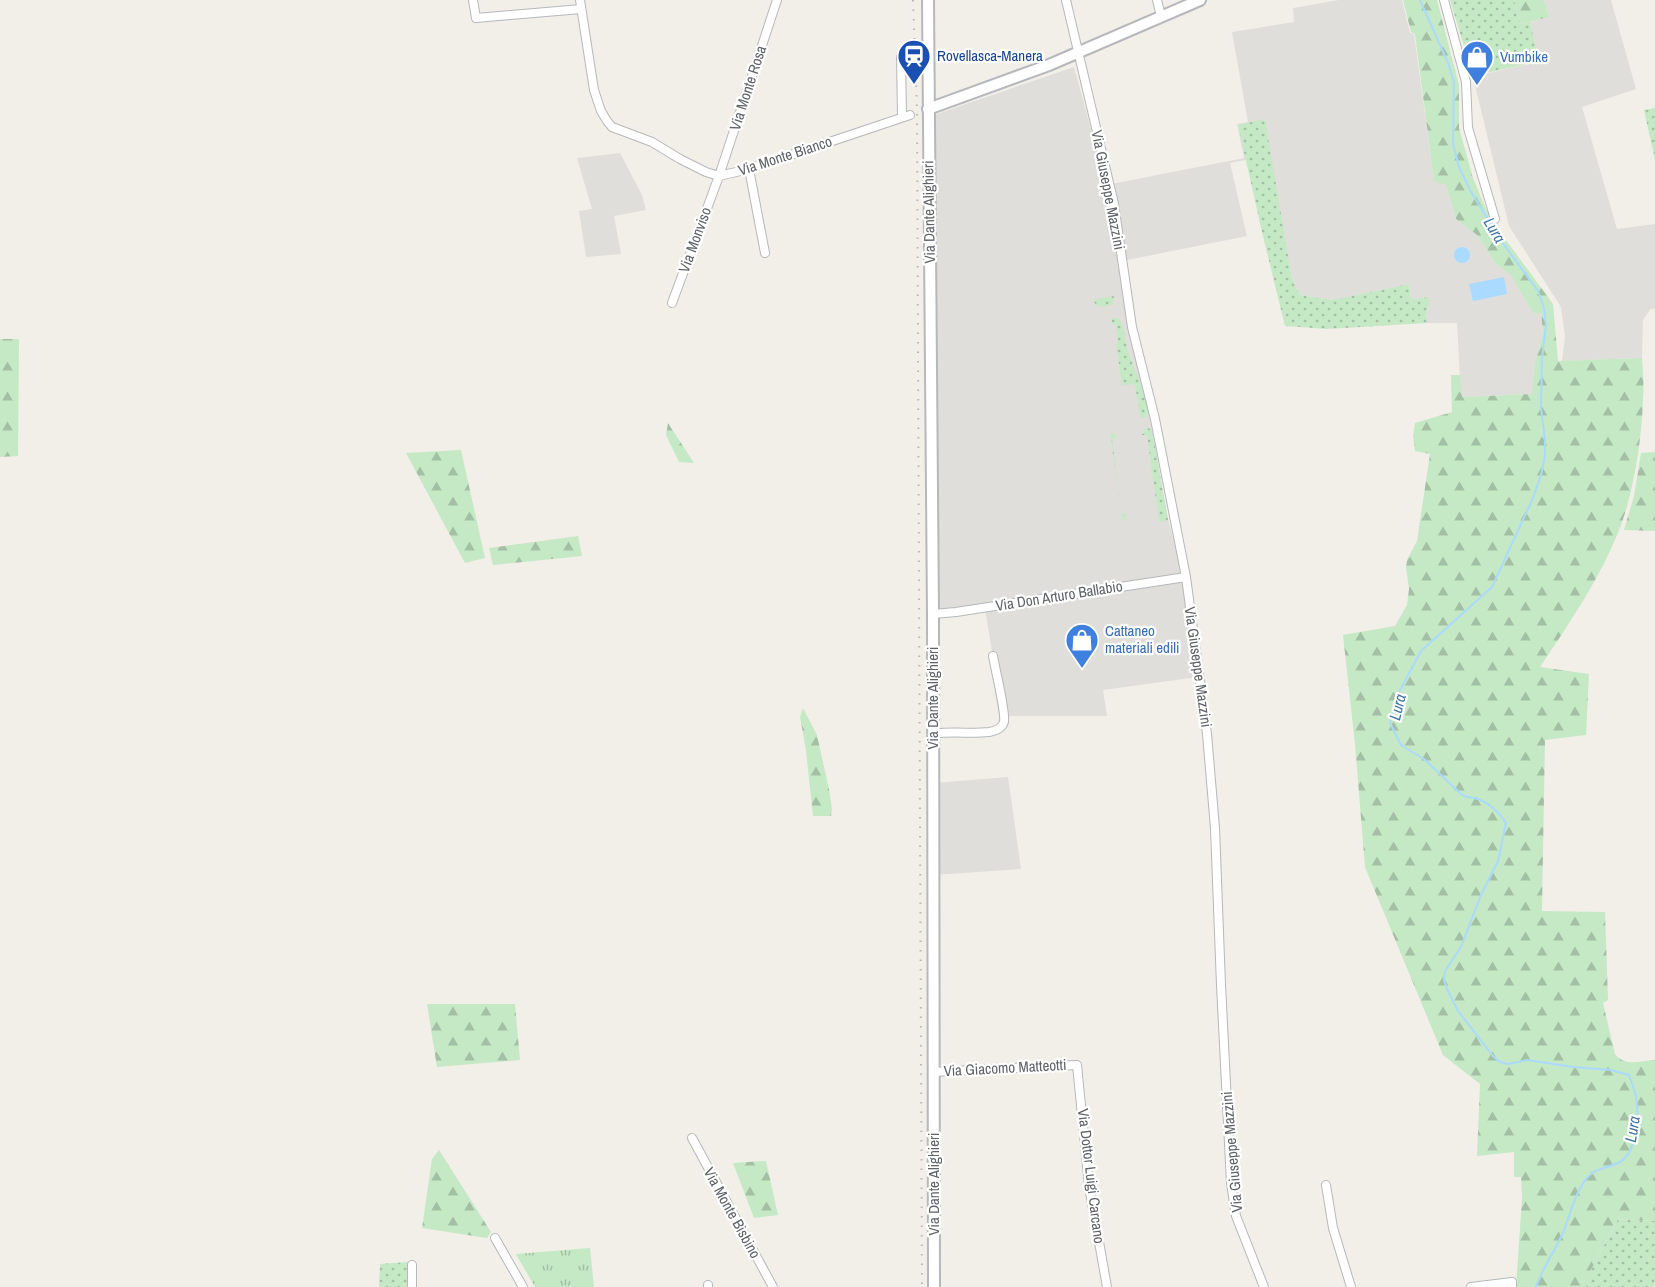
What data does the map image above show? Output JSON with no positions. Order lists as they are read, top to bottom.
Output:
{
  "streets": {
    "street": [
      "Via Monte Rosa",
      "Via Monte Bianco",
      "Via Giuseppe Mazzini",
      "Via Dante Alighieri",
      "Via Monviso",
      "Via Don Arturo Ballabio",
      "Via Giacomo Matteotti",
      "Via Dottor Luigi Carcano",
      "Via Monte Bisbino"
    ]
  },
  "crossings": [
    ["Via Monte Rosa", "Via Monte Bianco"],
    ["Via Monte Rosa", "Via Monviso"],
    ["Via Monte Bianco", "Via Monviso"],
    ["Via Giuseppe Mazzini", "Via Don Arturo Ballabio"],
    ["Via Dante Alighieri", "Via Don Arturo Ballabio"],
    ["Via Dante Alighieri", "Via Giacomo Matteotti"],
    ["Via Giacomo Matteotti", "Via Dottor Luigi Carcano"]
  ],
  "water": ["Lura"],
  "places": {
    "station": ["Rovellasca-Manera"],
    "shop": ["Vumbike", "Cattaneo materiali edili"]
  }
}
